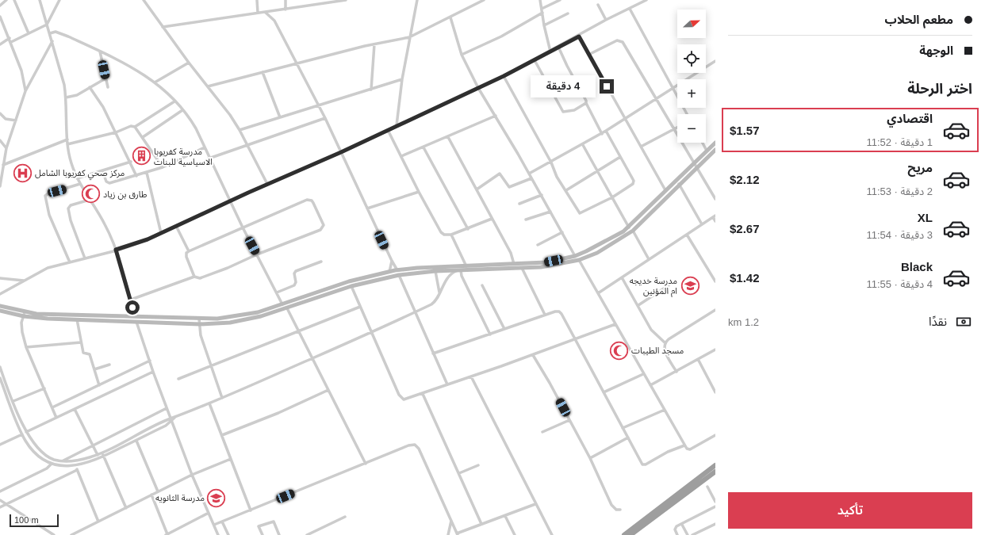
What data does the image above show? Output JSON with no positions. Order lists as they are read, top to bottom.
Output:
{
  "places": {
    "building": ["مدرسة كفريوبا الاسياسية للبنات"],
    "hospital": ["مركز صحي كفريوبا الشامل"],
    "mosque": ["طارق بن زياد", "مسجد الطيبات"],
    "school or university": ["مدرسة خديجه ام المؤنين", "مدرسة الثانويه"]
  },
  "scale_bar": "100 m",
  "north": "right",
  "page": {
    "banner": ["مطعم الحلاب", "الوجهة"],
    "map_buttons": ["+", "−"],
    "heading": "اختر الرحلة",
    "bubble": "4 دقيقة",
    "list": [
      {
        "name": "اقتصادي",
        "note": "1 دقيقة · 11:52",
        "value": "$1.57"
      },
      {
        "name": "مريح",
        "note": "2 دقيقة · 11:53",
        "value": "$2.12"
      },
      {
        "name": "XL",
        "note": "3 دقيقة · 11:54",
        "value": "$2.67"
      },
      {
        "name": "Black",
        "note": "4 دقيقة · 11:55",
        "value": "$1.42"
      }
    ],
    "pay": ["نقدًا", "1.2 km"],
    "buttons": "تأكيد",
    "scale": "100 m"
  }
}
